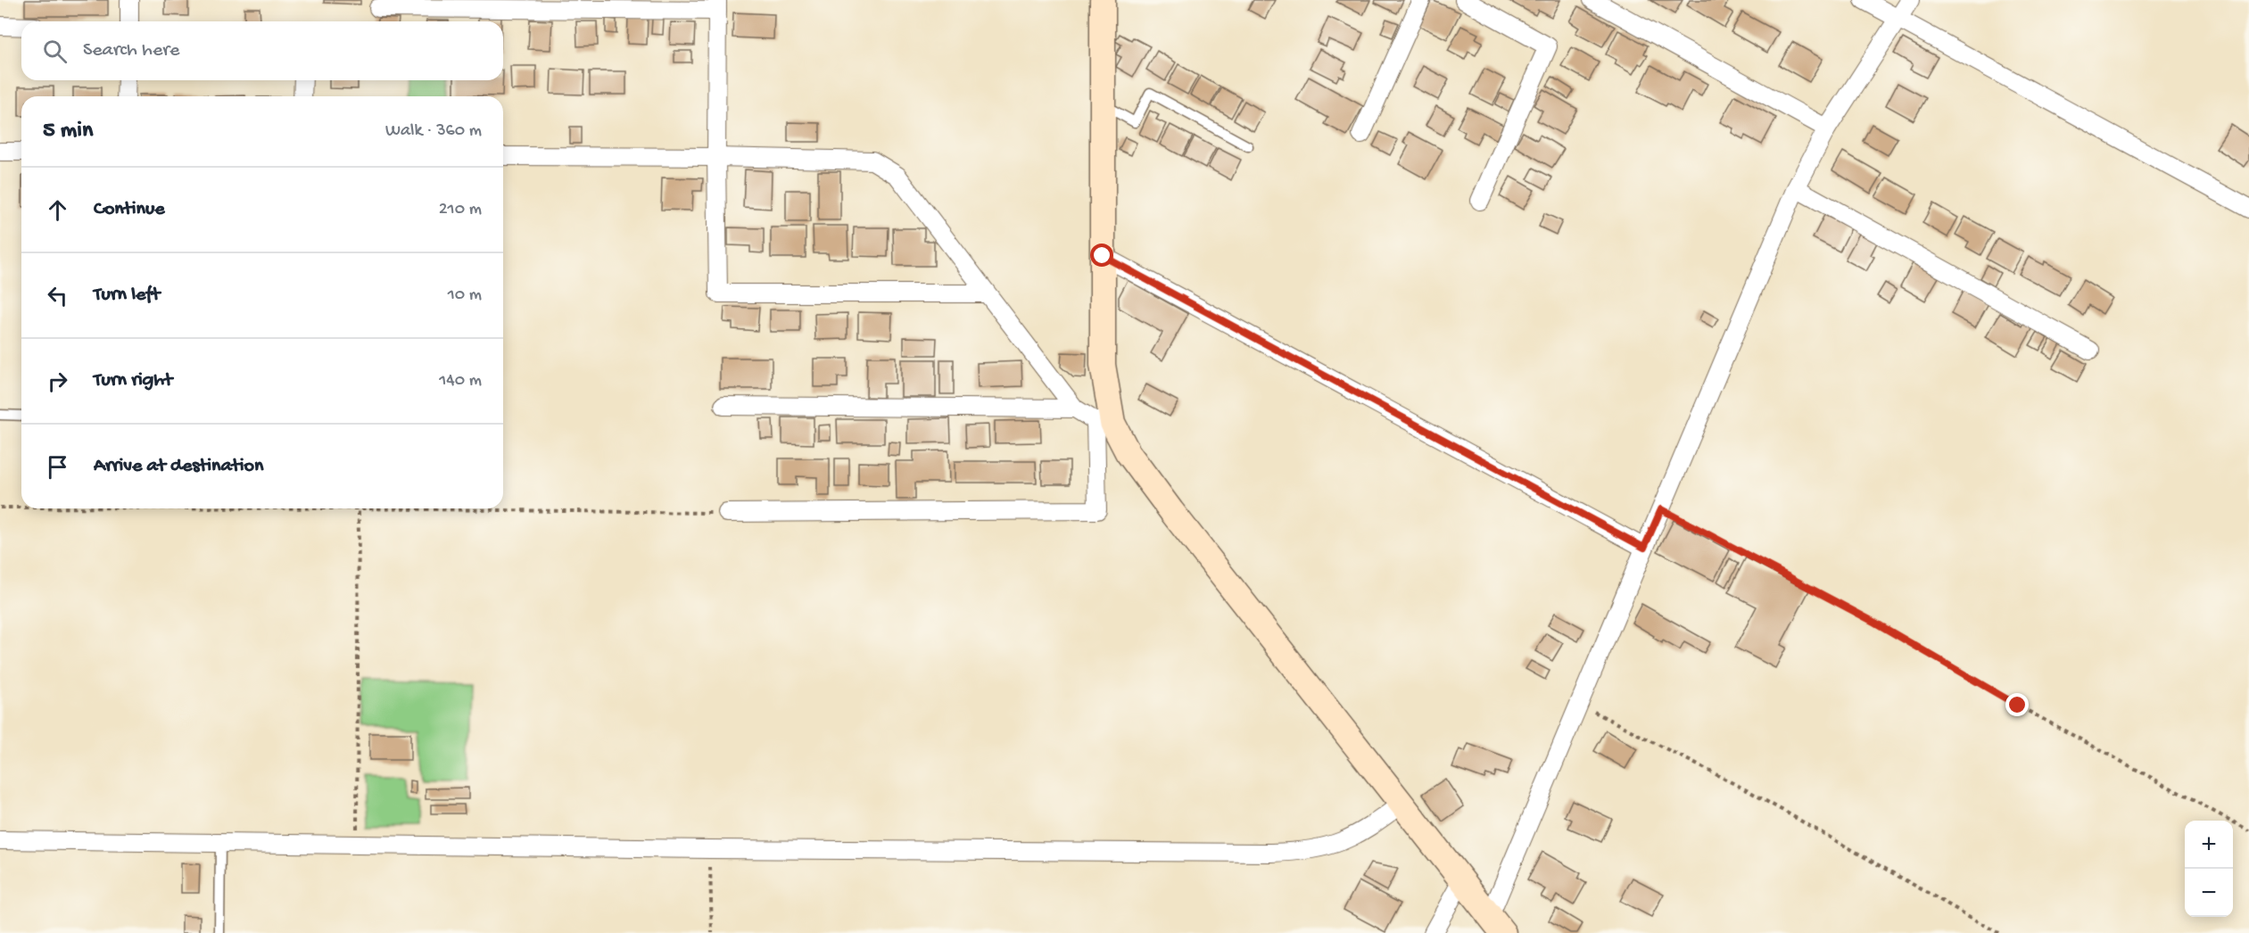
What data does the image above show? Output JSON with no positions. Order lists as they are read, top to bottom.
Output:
{
  "page": {
    "search": "Search here",
    "heading": ["5 min", "Walk · 360 m"],
    "list": [
      ["Continue", "210 m"],
      ["Turn left", "10 m"],
      ["Turn right", "140 m"],
      "Arrive at destination"
    ],
    "map_buttons": ["+", "−"]
  }
}
